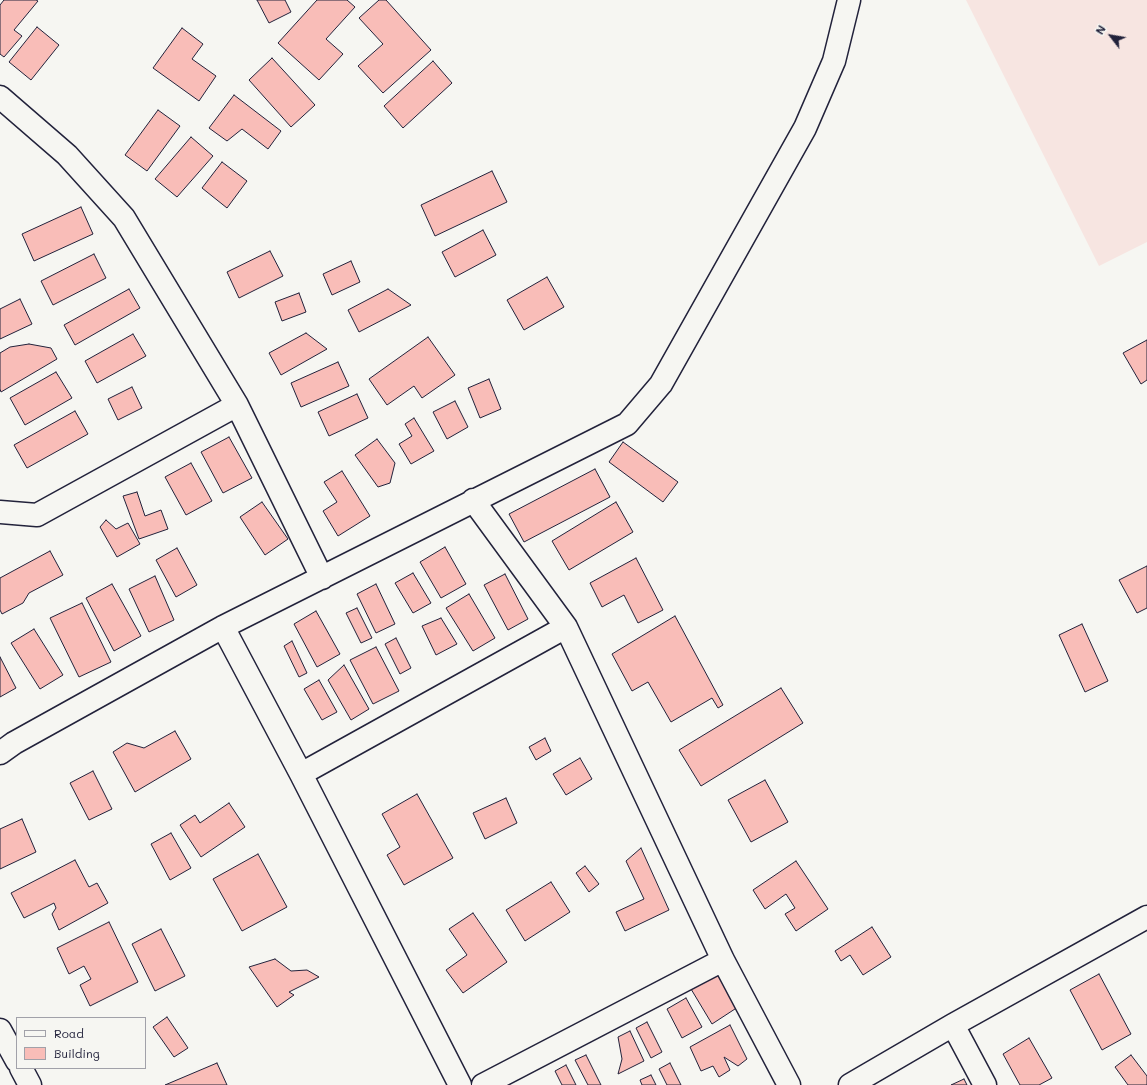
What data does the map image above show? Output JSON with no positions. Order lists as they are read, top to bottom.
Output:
{
  "legend": ["Road", "Building"],
  "north": "top left"
}
